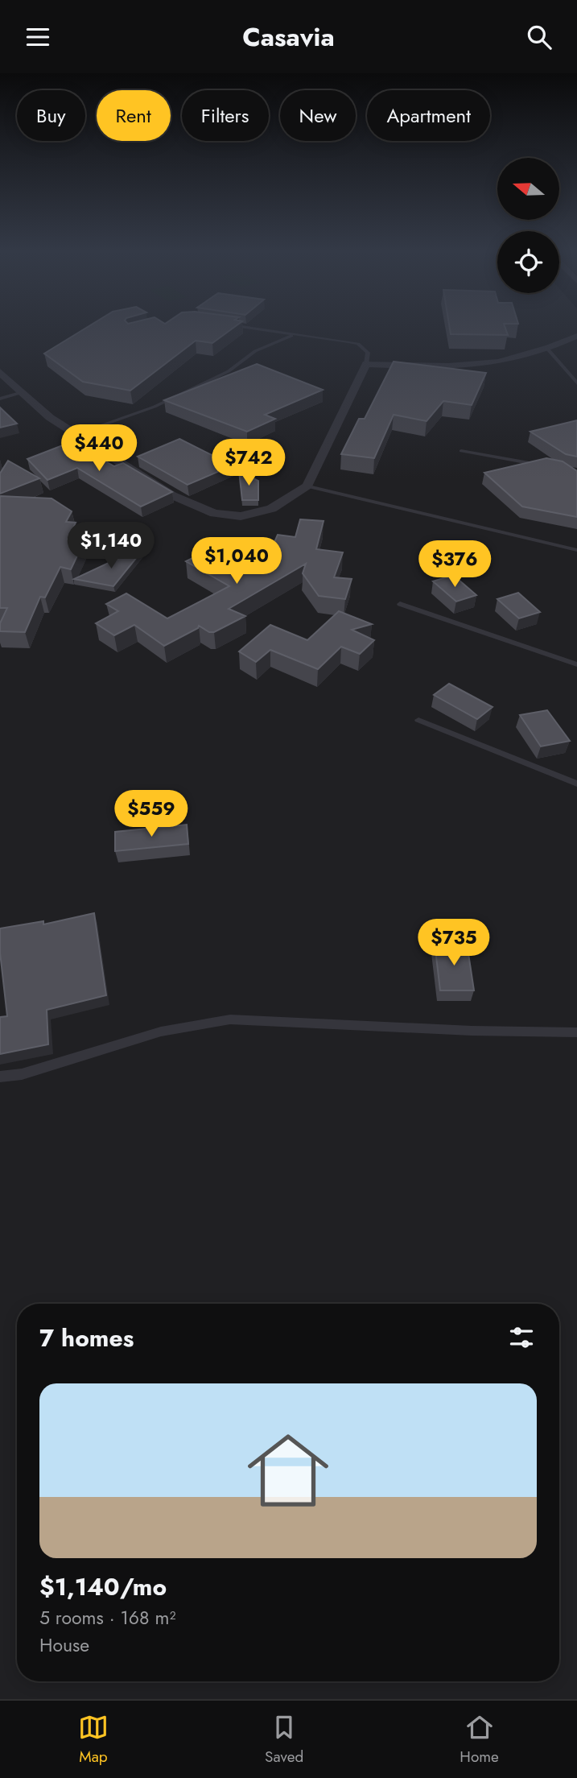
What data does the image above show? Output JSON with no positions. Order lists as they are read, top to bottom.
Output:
{
  "north": "left",
  "page": {
    "header": "Casavia",
    "chip": [
      "Buy",
      "Rent",
      "Filters",
      "New",
      "Apartment"
    ],
    "price": [
      "$440",
      "$742",
      "$1,140",
      "$1,040",
      "$376",
      "$559",
      "$735"
    ],
    "heading": "7 homes",
    "list": [
      {
        "name": "$1,140/mo",
        "note": "5 rooms · 168 m² · House"
      }
    ],
    "tabs": ["Map", "Saved", "Home"]
  }
}
